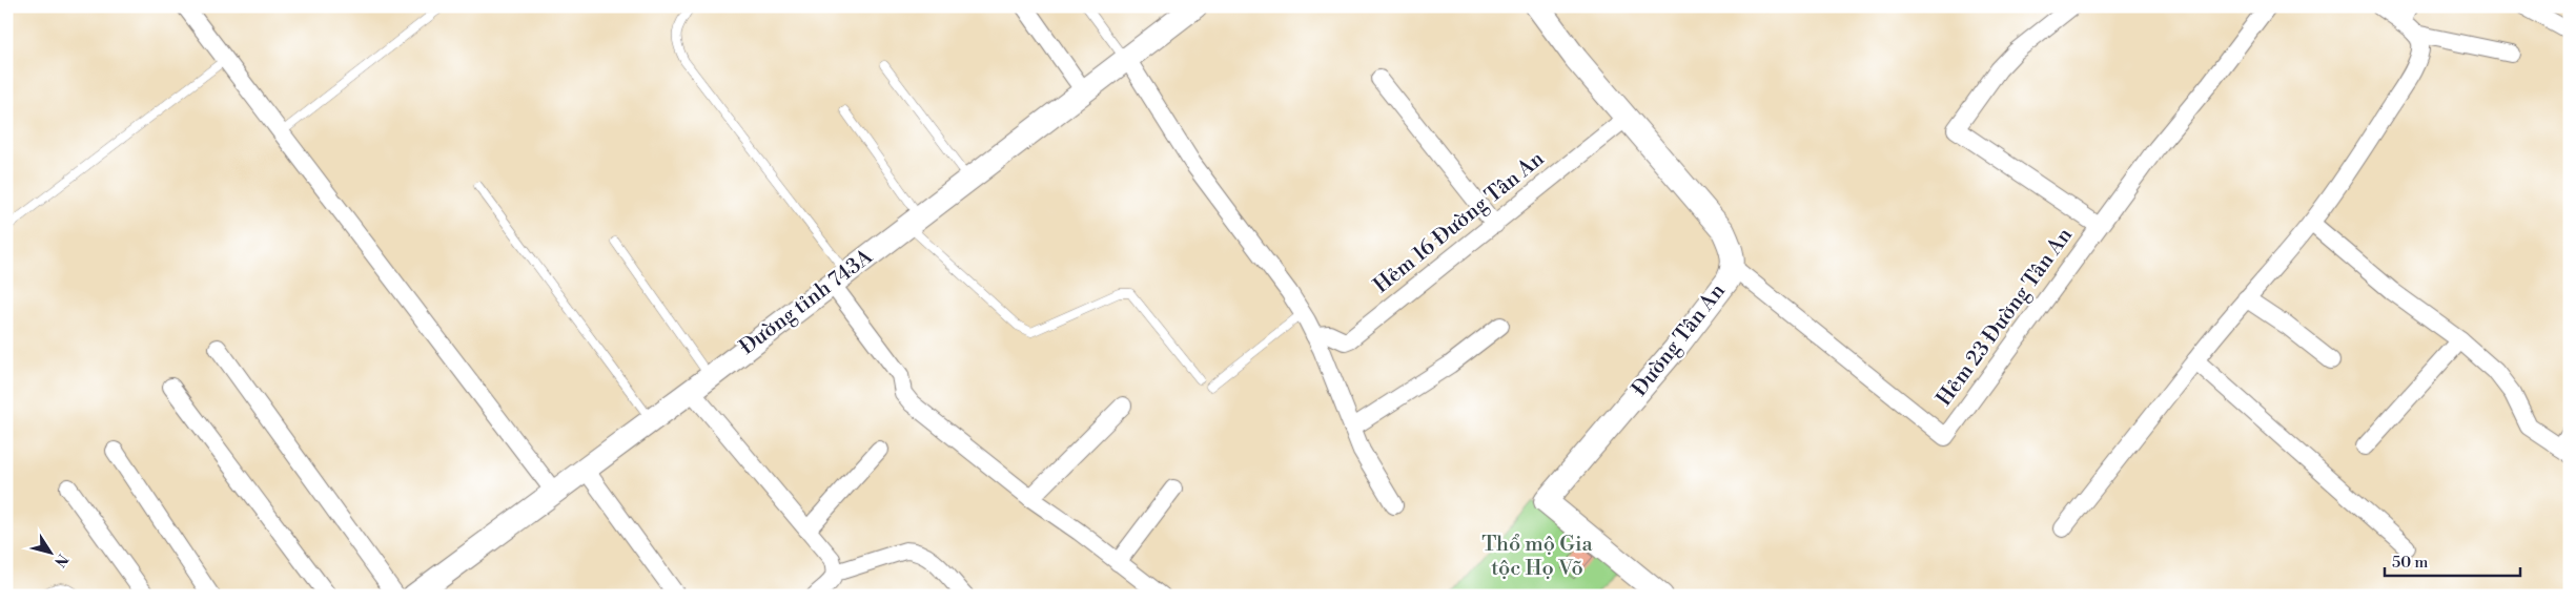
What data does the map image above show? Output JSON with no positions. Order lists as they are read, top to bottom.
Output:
{
  "streets": {
    "main road": ["Đường tỉnh 743A", "Đường Tân An"],
    "street": ["Hẻm 16 Đường Tân An", "Hẻm 23 Đường Tân An"]
  },
  "crossings": [
    ["Hẻm 16 Đường Tân An", "Đường Tân An"],
    ["Hẻm 23 Đường Tân An", "Đường Tân An"]
  ],
  "parks": ["Thổ mộ Gia tộc Họ Võ"],
  "scale_bar": "50 m",
  "north": "bottom right"
}
